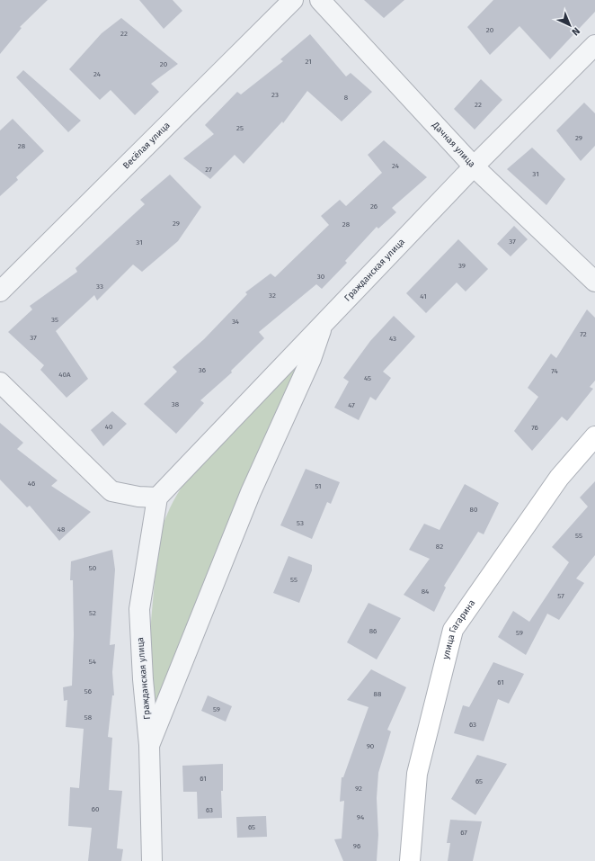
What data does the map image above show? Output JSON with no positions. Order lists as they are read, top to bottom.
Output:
{
  "streets": {
    "main road": ["улица Гагарина"],
    "street": ["Дачная улица", "Весёлая улица", "Гражданская улица"]
  },
  "crossings": [
    ["Дачная улица", "Гражданская улица"]
  ],
  "house_numbers": [
    "20",
    "22",
    "21",
    "20",
    "24",
    "23",
    "8",
    "22",
    "25",
    "29",
    "28",
    "24",
    "27",
    "31",
    "26",
    "29",
    "28",
    "37",
    "31",
    "39",
    "30",
    "33",
    "32",
    "41",
    "35",
    "34",
    "72",
    "37",
    "43",
    "36",
    "74",
    "40А",
    "45",
    "38",
    "47",
    "40",
    "76",
    "46",
    "51",
    "80",
    "53",
    "48",
    "55",
    "82",
    "50",
    "55",
    "84",
    "57",
    "52",
    "86",
    "59",
    "54",
    "61",
    "56",
    "88",
    "59",
    "58",
    "63",
    "90",
    "61",
    "65",
    "92",
    "60",
    "63",
    "94",
    "65",
    "67",
    "96"
  ],
  "north": "bottom right"
}
